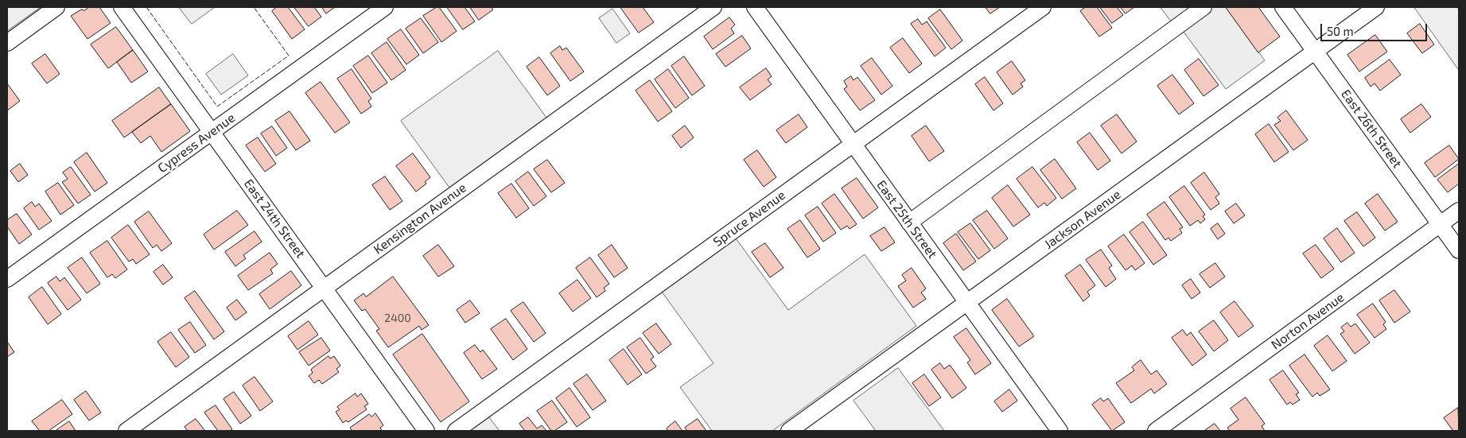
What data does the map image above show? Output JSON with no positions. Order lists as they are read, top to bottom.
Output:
{
  "streets": {
    "street": [
      "East 26th Street",
      "Cypress Avenue",
      "East 24th Street",
      "Kensington Avenue",
      "Spruce Avenue",
      "East 25th Street",
      "Jackson Avenue",
      "Norton Avenue"
    ]
  },
  "crossings": [
    ["East 26th Street", "Jackson Avenue"],
    ["East 26th Street", "Norton Avenue"],
    ["Cypress Avenue", "East 24th Street"],
    ["East 24th Street", "Kensington Avenue"],
    ["Spruce Avenue", "East 25th Street"],
    ["East 25th Street", "Jackson Avenue"]
  ],
  "house_numbers": ["2400"],
  "scale_bar": "50 m"
}
